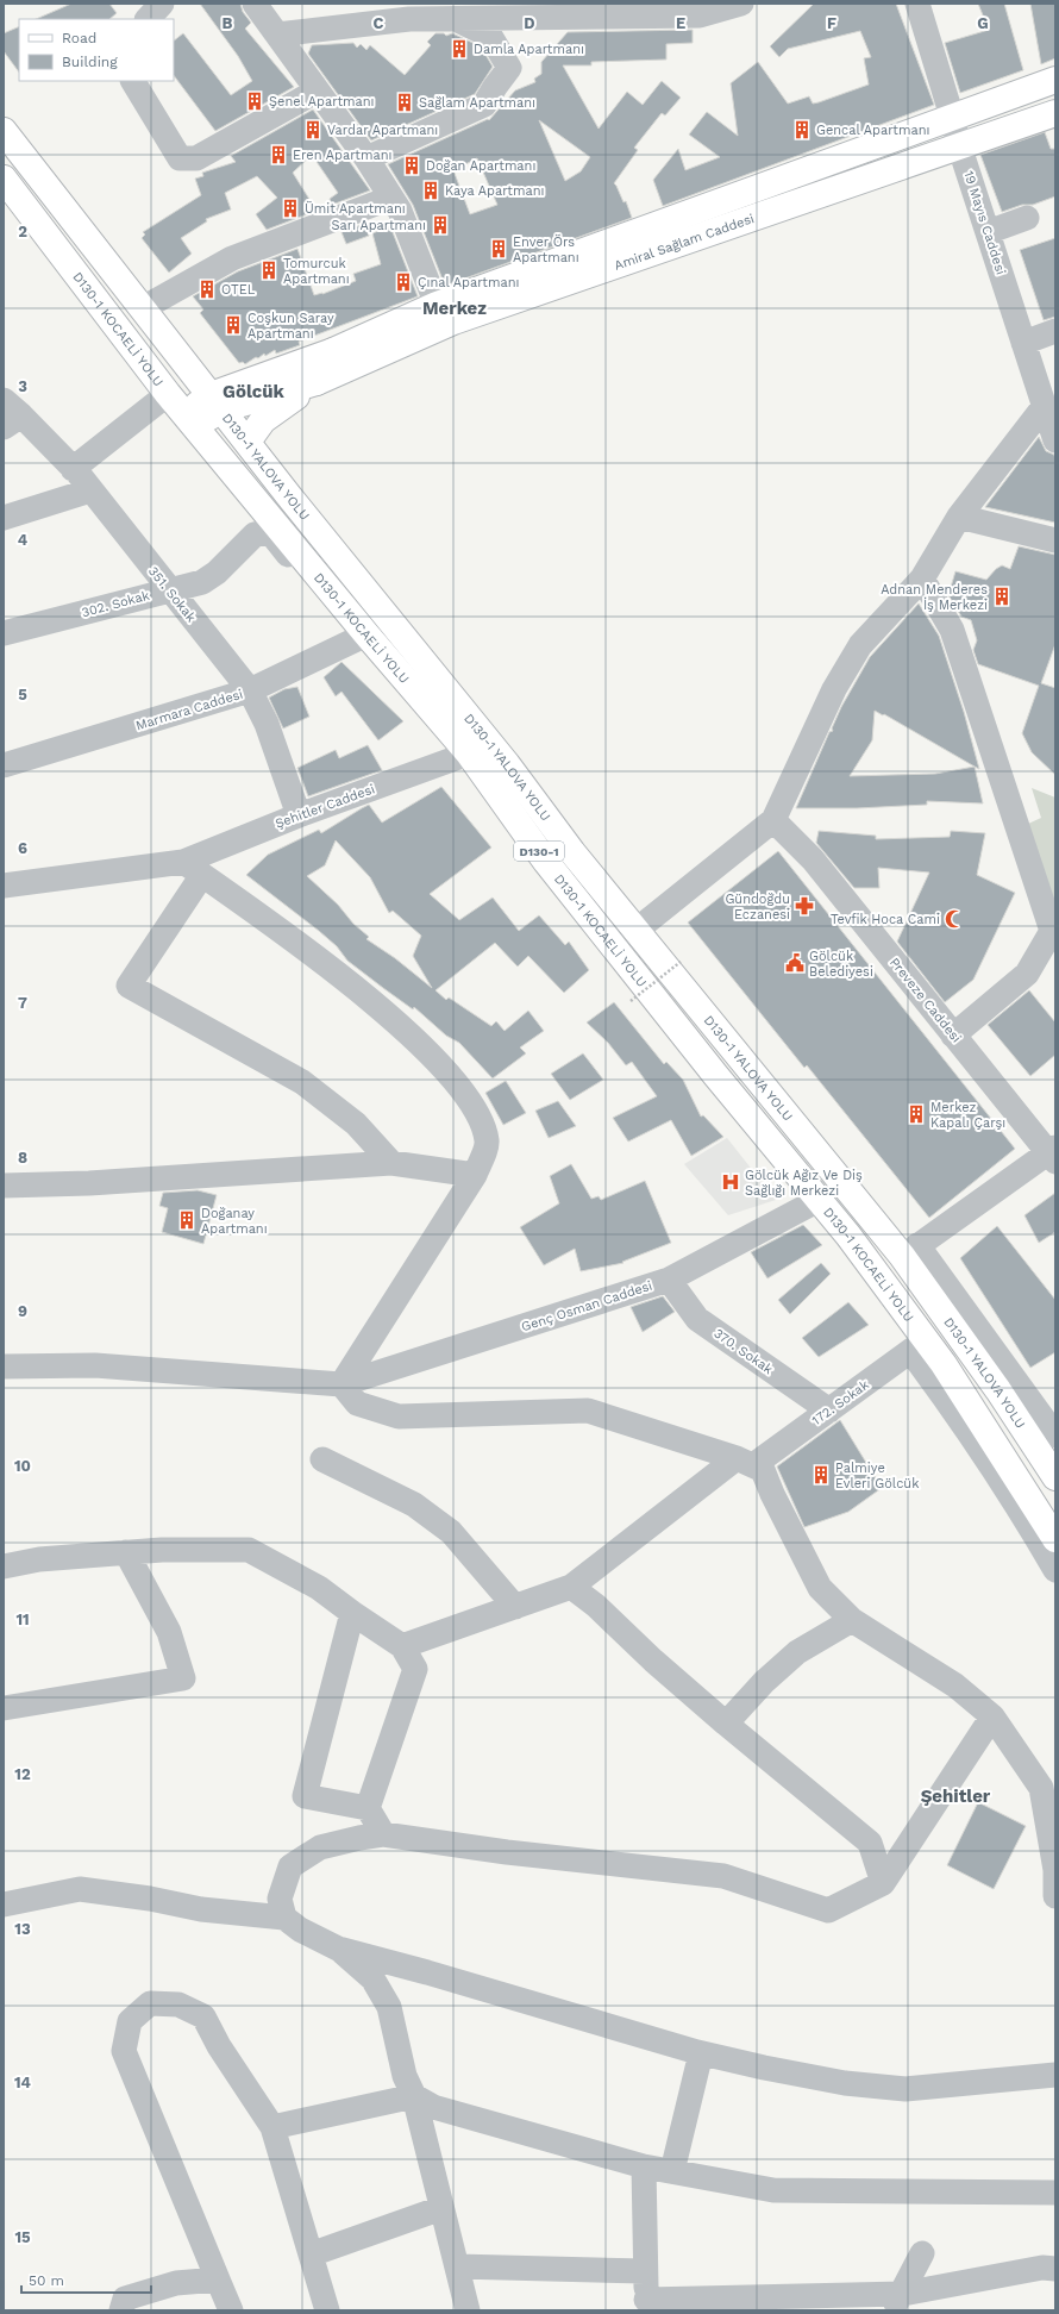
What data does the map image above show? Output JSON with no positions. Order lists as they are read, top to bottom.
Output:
{
  "streets": {
    "main road": [
      "Amiral Sağlam Caddesi",
      "D130-1 KOCAELİ YOLU",
      "D130-1 YALOVA YOLU",
      "D130-1"
    ],
    "street": [
      "19 Mayıs Caddesi",
      "351. Sokak",
      "302. Sokak",
      "Marmara Caddesi",
      "Şehitler Caddesi",
      "Preveze Caddesi",
      "Genç Osman Caddesi",
      "370. Sokak",
      "172. Sokak"
    ]
  },
  "crossings": [
    ["19 Mayıs Caddesi", "Amiral Sağlam Caddesi"],
    ["Amiral Sağlam Caddesi", "D130-1 YALOVA YOLU"],
    ["D130-1 KOCAELİ YOLU", "302. Sokak"],
    ["D130-1 KOCAELİ YOLU", "Marmara Caddesi"],
    ["D130-1 KOCAELİ YOLU", "Şehitler Caddesi"],
    ["D130-1 KOCAELİ YOLU", "Genç Osman Caddesi"],
    ["D130-1 KOCAELİ YOLU", "172. Sokak"],
    ["351. Sokak", "302. Sokak"],
    ["351. Sokak", "Marmara Caddesi"],
    ["351. Sokak", "Şehitler Caddesi"],
    ["302. Sokak", "Marmara Caddesi"],
    ["Genç Osman Caddesi", "370. Sokak"],
    ["370. Sokak", "172. Sokak"]
  ],
  "districts": ["Merkez", "Gölcük", "Şehitler"],
  "places": {
    "building": [
      "Damla Apartmanı",
      "Şenel Apartmanı",
      "Sağlam Apartmanı",
      "Vardar Apartmanı",
      "Gencal Apartmanı",
      "Eren Apartmanı",
      "Doğan Apartmanı",
      "Kaya Apartmanı",
      "Ümit Apartmanı",
      "Sarı Apartmanı",
      "Enver Örs Apartmanı",
      "Tomurcuk Apartmanı",
      "Çınal Apartmanı",
      "OTEL",
      "Coşkun Saray Apartmanı",
      "Adnan Menderes İş Merkezi",
      "Merkez Kapalı Çarşı",
      "Doğanay Apartmanı",
      "Palmiye Evleri Gölcük"
    ],
    "pharmacy": ["Gündoğdu Eczanesi"],
    "mosque": ["Tevfik Hoca Cami"],
    "public building": ["Gölcük Belediyesi"],
    "hospital": ["Gölcük Ağız Ve Diş Sağlığı Merkezi"]
  },
  "legend": ["Road", "Building"],
  "scale_bar": "50 m",
  "grid": {
    "columns": [
      "B",
      "C",
      "D",
      "E",
      "F",
      "G"
    ],
    "rows": [
      "2",
      "3",
      "4",
      "5",
      "6",
      "7",
      "8",
      "9",
      "10",
      "11",
      "12",
      "13",
      "14",
      "15"
    ]
  }
}
